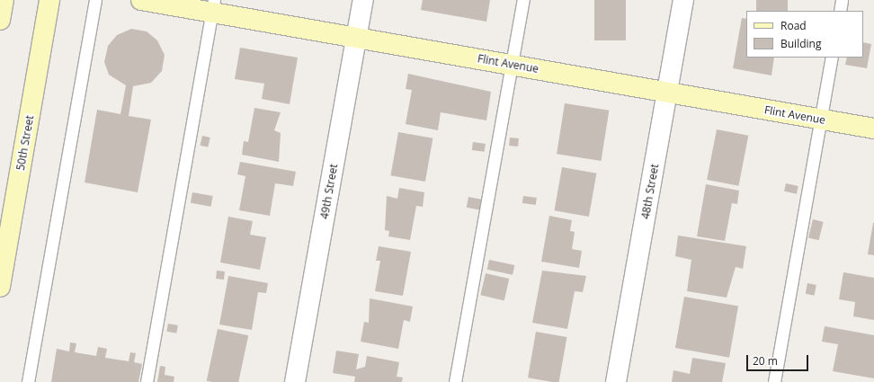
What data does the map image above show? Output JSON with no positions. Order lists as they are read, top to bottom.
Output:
{
  "streets": {
    "street": [
      "Flint Avenue",
      "50th Street",
      "49th Street",
      "48th Street"
    ]
  },
  "crossings": [
    ["Flint Avenue", "49th Street"],
    ["Flint Avenue", "48th Street"]
  ],
  "legend": ["Road", "Building"],
  "scale_bar": "20 m"
}
